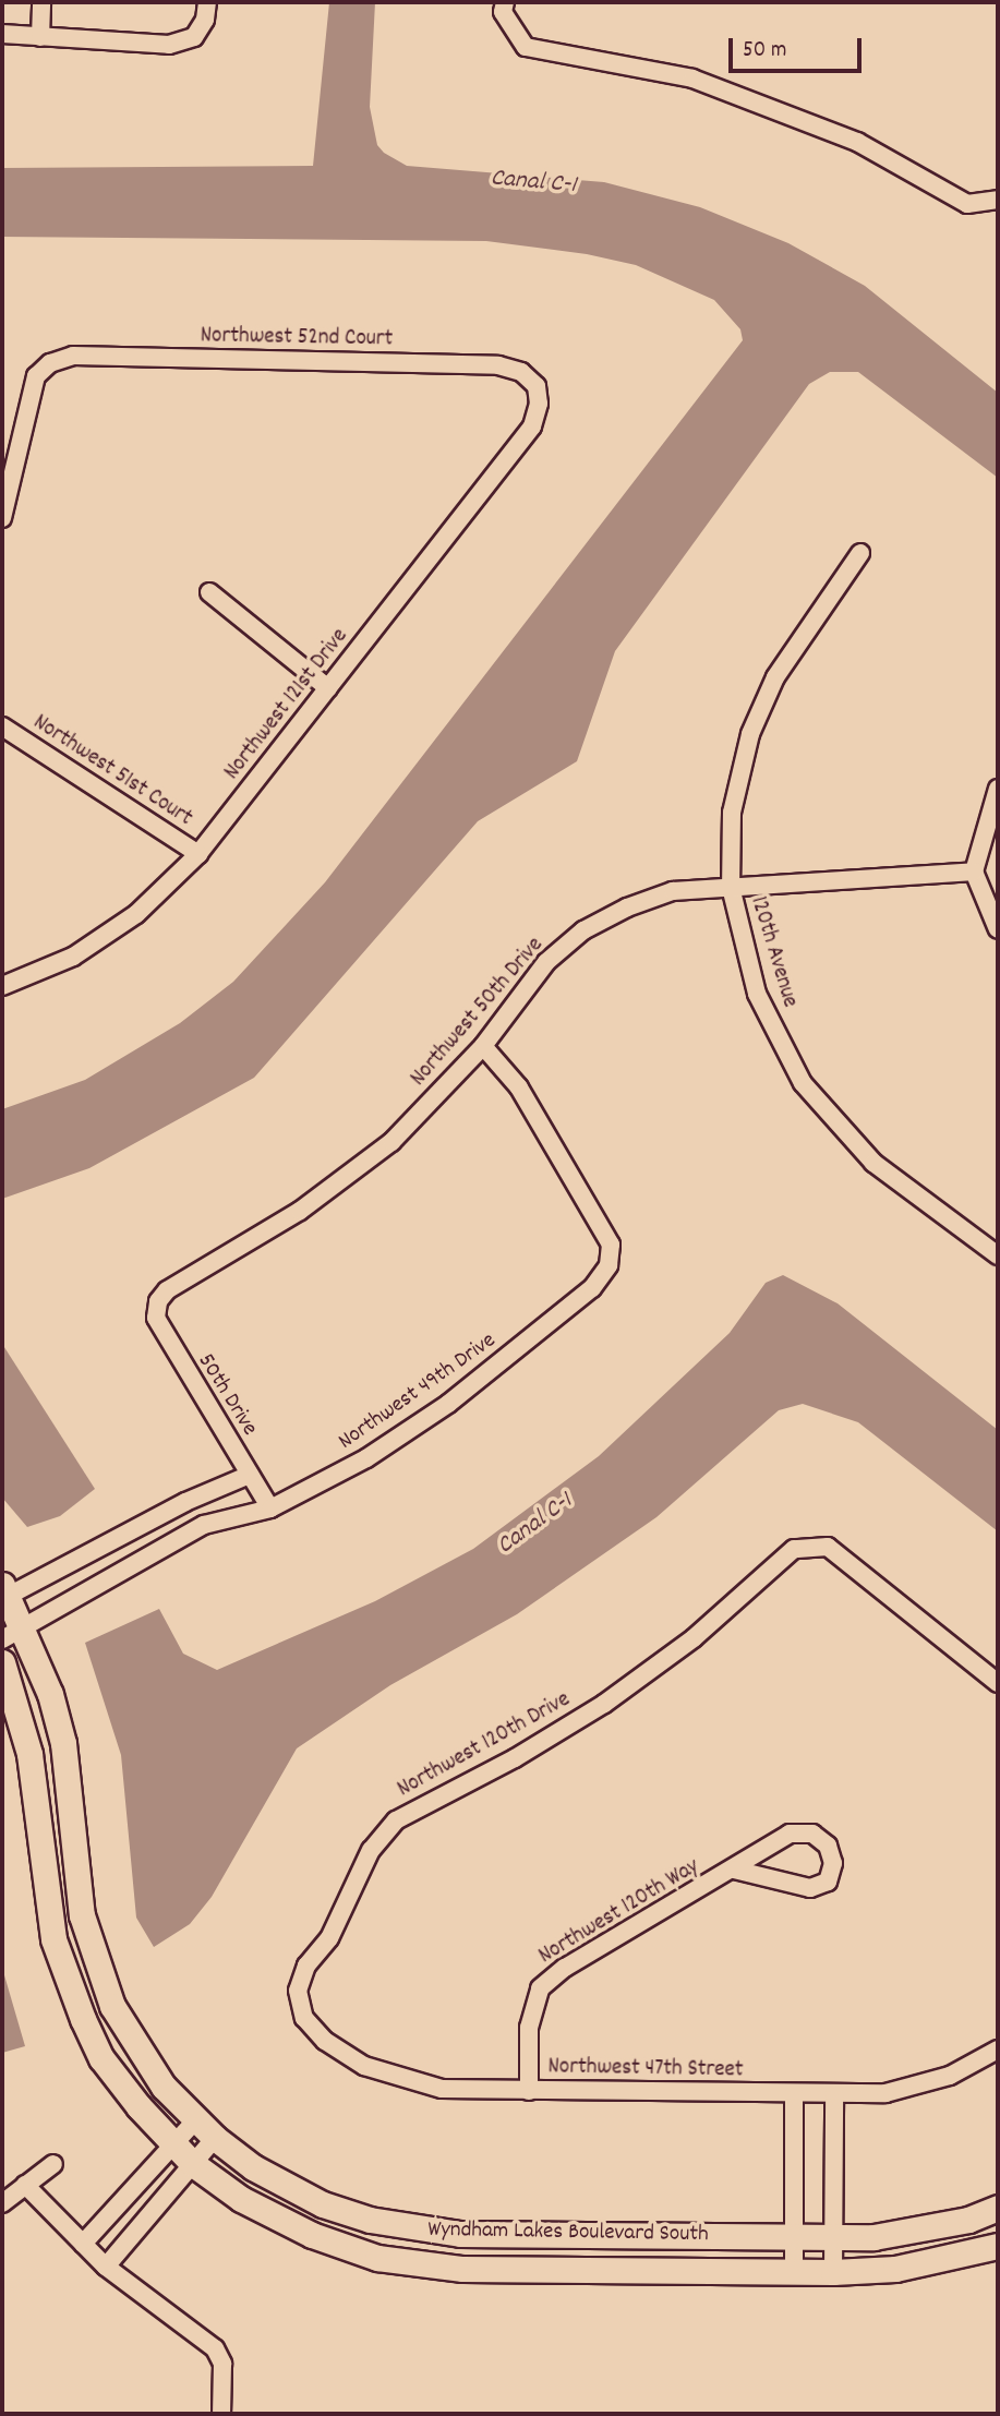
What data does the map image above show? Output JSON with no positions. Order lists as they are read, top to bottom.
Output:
{
  "streets": {
    "street": [
      "Northwest 52nd Court",
      "Northwest 121st Drive",
      "Northwest 51st Court",
      "120th Avenue",
      "Northwest 50th Drive",
      "Northwest 49th Drive",
      "50th Drive",
      "Northwest 120th Drive",
      "Northwest 120th Way",
      "Northwest 47th Street",
      "Wyndham Lakes Boulevard South"
    ]
  },
  "crossings": [
    ["Northwest 52nd Court", "Northwest 121st Drive"],
    ["Northwest 121st Drive", "Northwest 51st Court"],
    ["120th Avenue", "Northwest 50th Drive"],
    ["Northwest 50th Drive", "Northwest 49th Drive"],
    ["Northwest 50th Drive", "50th Drive"],
    ["Northwest 49th Drive", "50th Drive"],
    ["Northwest 49th Drive", "Wyndham Lakes Boulevard South"],
    ["Northwest 120th Drive", "Northwest 47th Street"],
    ["Northwest 120th Way", "Northwest 47th Street"]
  ],
  "water": ["Canal C-1"],
  "scale_bar": "50 m"
}
